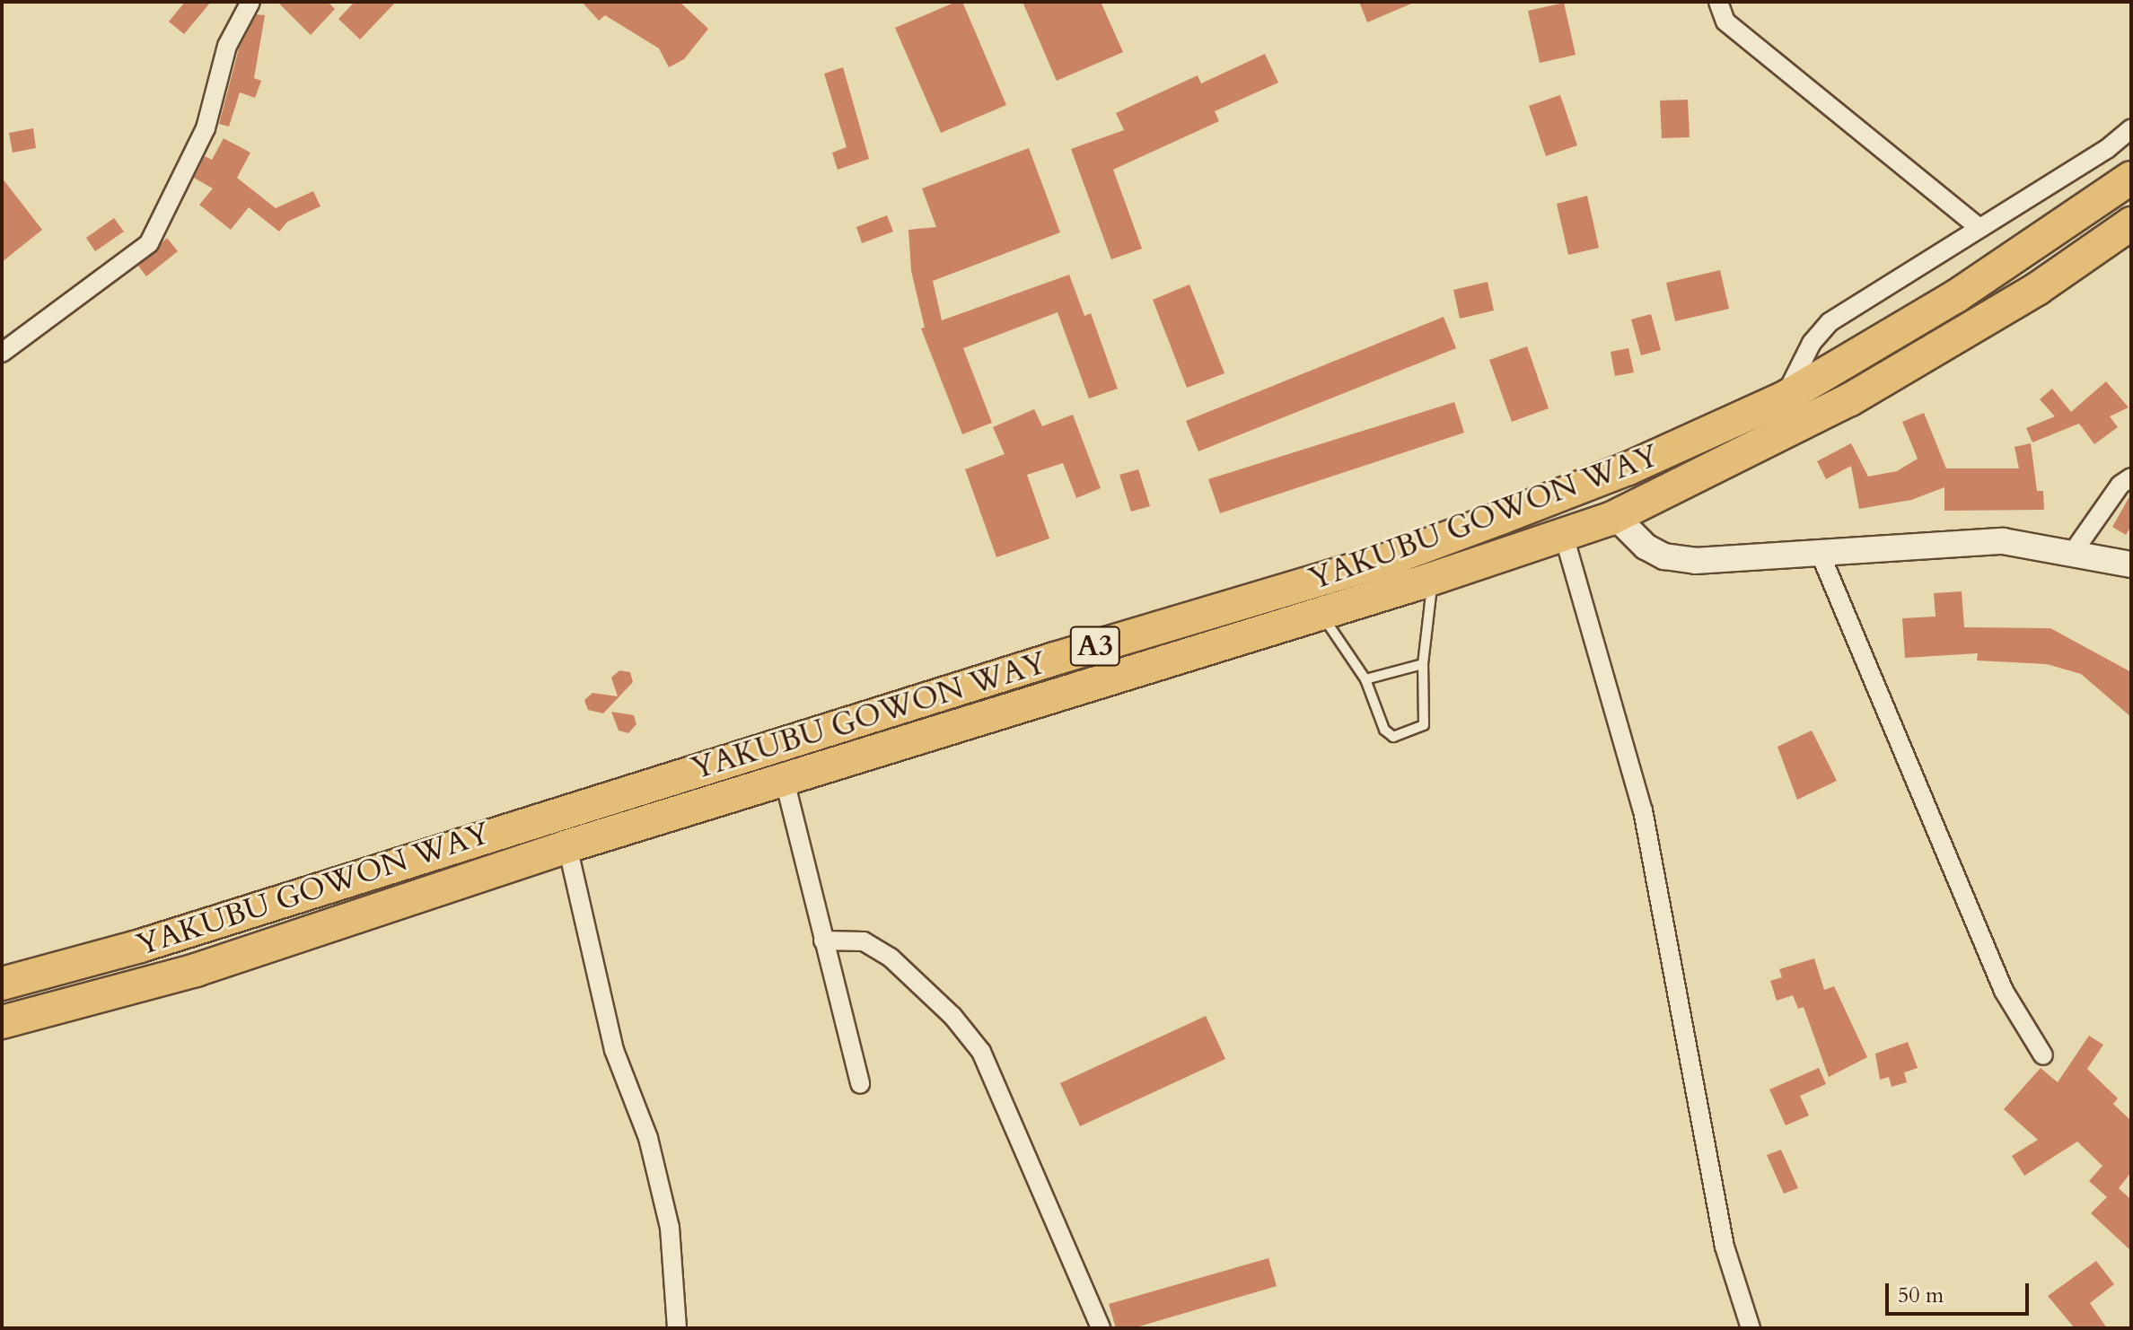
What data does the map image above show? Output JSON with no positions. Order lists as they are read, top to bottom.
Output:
{
  "streets": {
    "highway": ["YAKUBU GOWON WAY", "A3"]
  },
  "scale_bar": "50 m"
}
